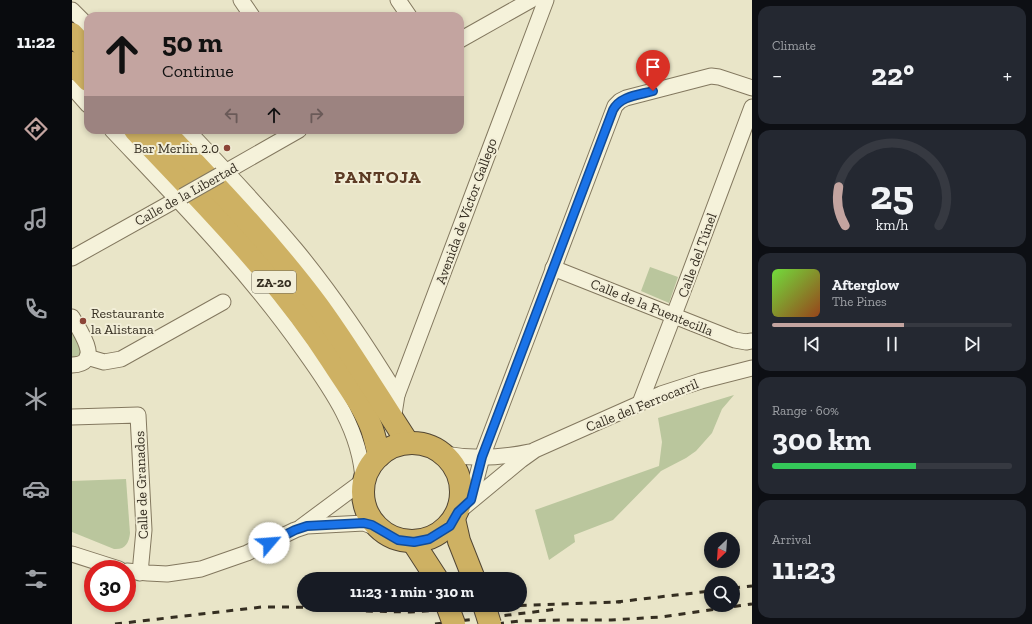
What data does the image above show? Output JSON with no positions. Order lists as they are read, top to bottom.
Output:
{
  "streets": {
    "highway": ["ZA-20"],
    "street": [
      "Calle de la Libertad",
      "Avenida de Víctor Gallego",
      "Calle del Túnel",
      "Calle de la Fuentecilla",
      "Calle del Ferrocarril",
      "Calle de Granados"
    ]
  },
  "crossings": [
    ["Avenida de Víctor Gallego", "ZA-20"],
    ["Calle del Túnel", "Calle de la Fuentecilla"],
    ["Calle del Túnel", "Calle del Ferrocarril"],
    ["ZA-20", "Calle del Ferrocarril"]
  ],
  "districts": ["PANTOJA"],
  "places": ["Bar Merlin 2.0", "Restaurante la Alistana"],
  "north": "bottom left",
  "page": {
    "tabs": "11:22",
    "tile": [
      "Climate",
      ["Range · 60%", "300 km"],
      ["Arrival", "11:23"]
    ],
    "turn": ["50 m", "Continue"],
    "heat": ["−", "22°", "+"],
    "song": ["Afterglow", "The Pines"],
    "limit": "30",
    "trip": "11:23 · 1 min · 310 m",
    "gauge": ["25", "km/h"]
  }
}
